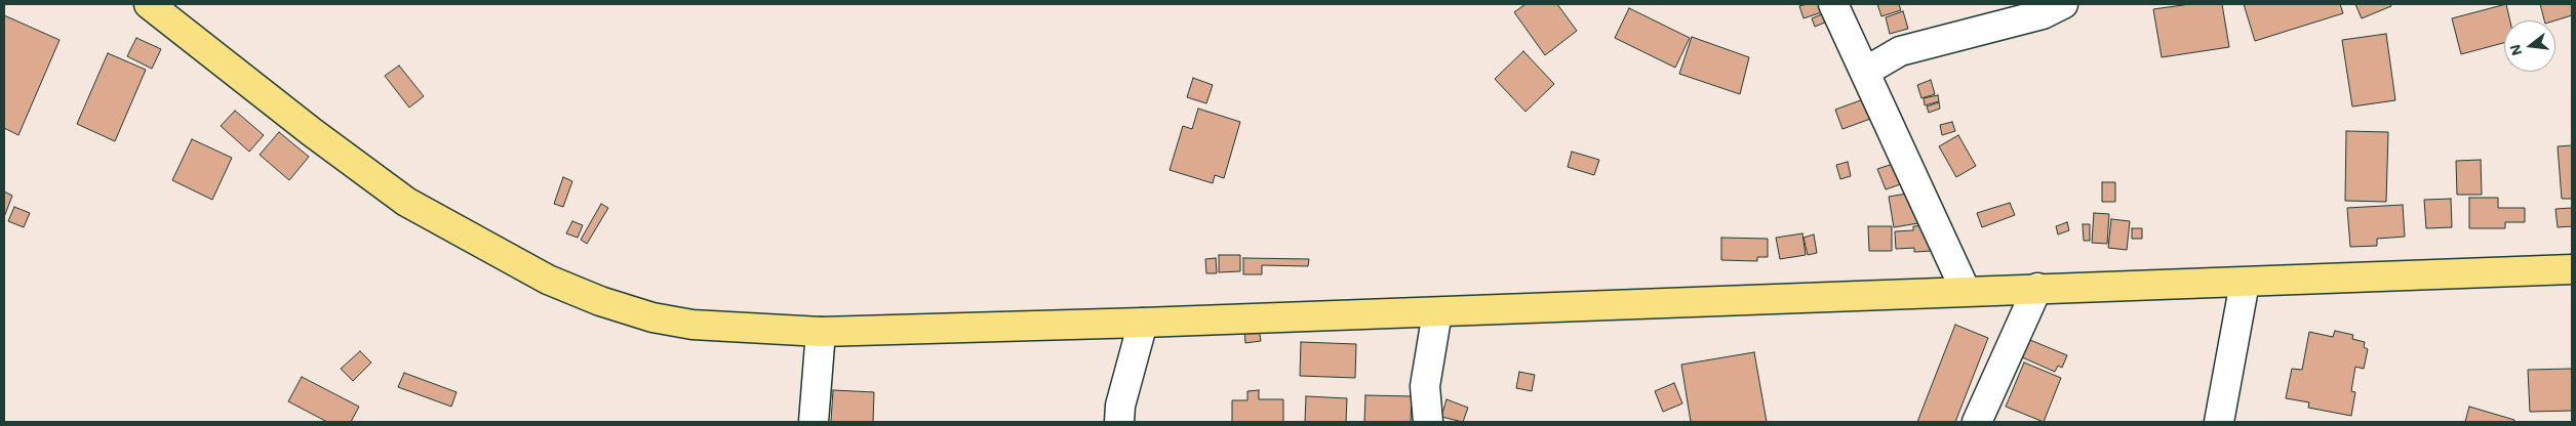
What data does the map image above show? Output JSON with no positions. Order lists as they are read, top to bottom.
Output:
{
  "north": "left"
}
